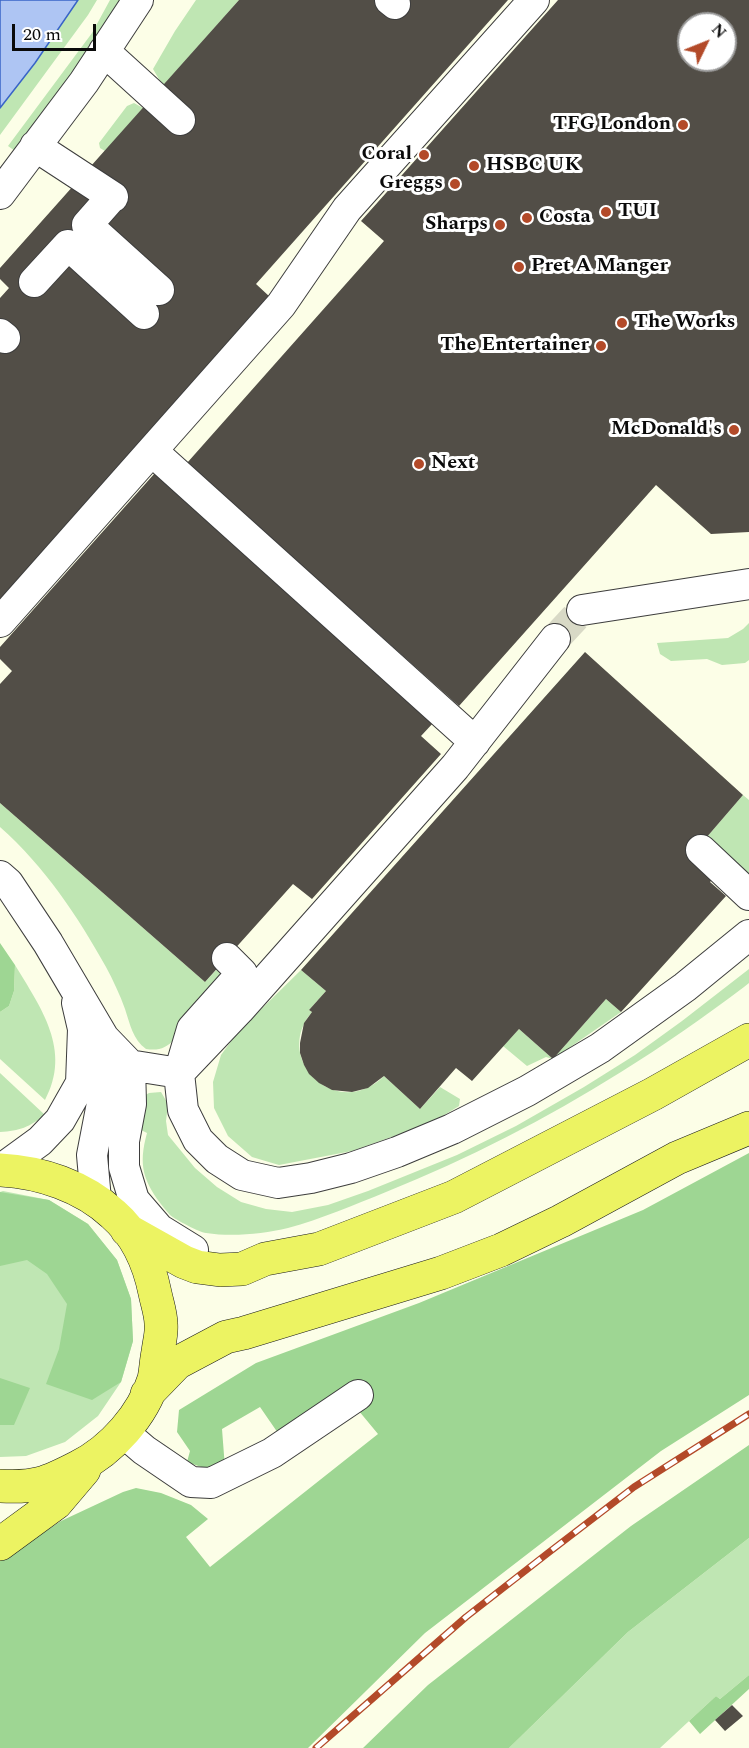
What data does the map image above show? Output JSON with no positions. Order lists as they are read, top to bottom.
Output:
{
  "places": [
    "TFG London",
    "Coral",
    "HSBC UK",
    "Greggs",
    "TUI",
    "Costa",
    "Sharps",
    "Pret A Manger",
    "The Works",
    "The Entertainer",
    "McDonald's",
    "Next"
  ],
  "scale_bar": "20 m",
  "north": "top right"
}
